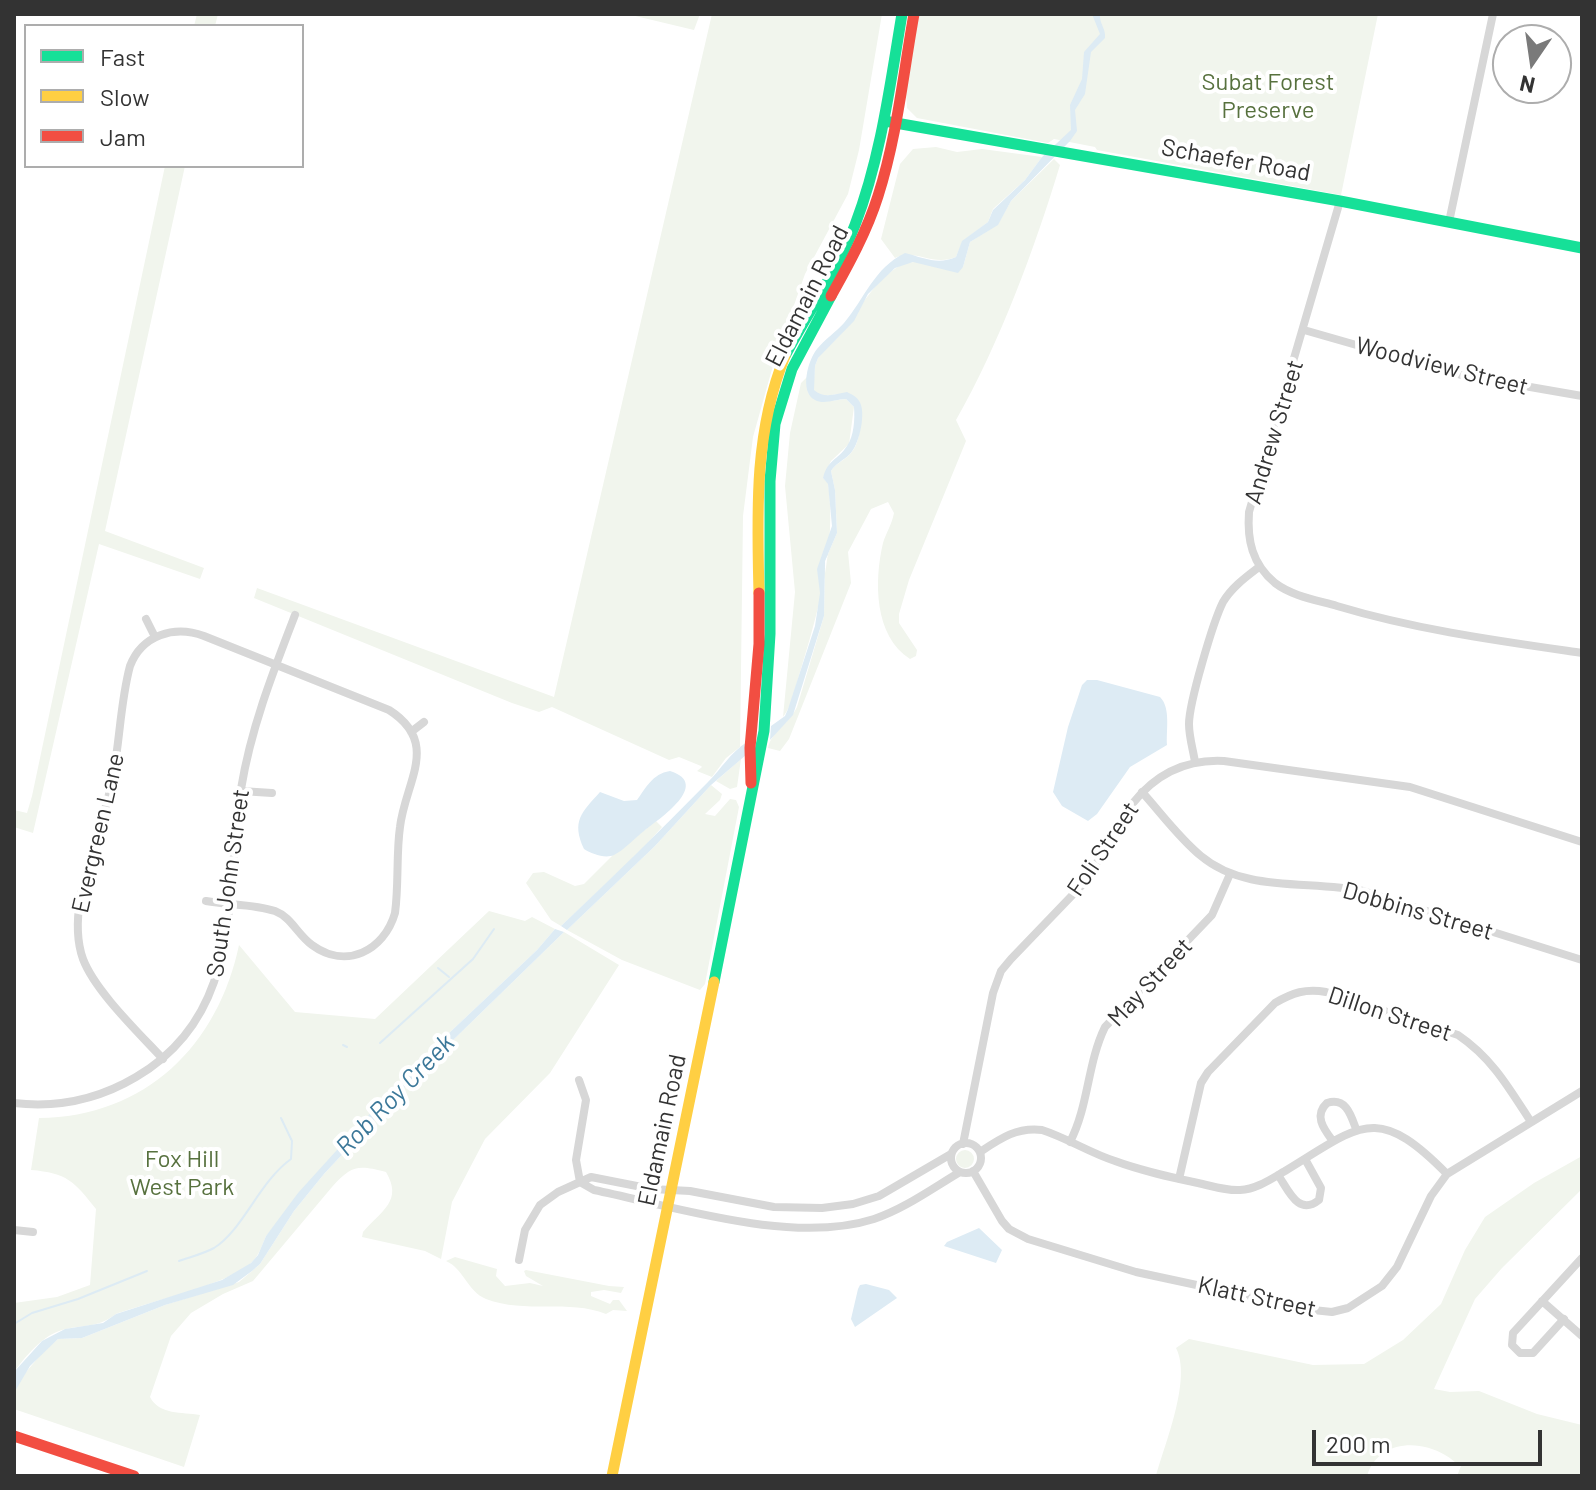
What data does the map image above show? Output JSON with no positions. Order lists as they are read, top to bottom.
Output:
{
  "streets": {
    "main road": ["Schaefer Road", "Eldamain Road"],
    "street": [
      "Woodview Street",
      "Andrew Street",
      "Evergreen Lane",
      "Foli Street",
      "South John Street",
      "Dobbins Street",
      "May Street",
      "Dillon Street",
      "Klatt Street"
    ]
  },
  "crossings": [
    ["Schaefer Road", "Eldamain Road"],
    ["Schaefer Road", "Andrew Street"],
    ["Woodview Street", "Andrew Street"],
    ["Evergreen Lane", "South John Street"],
    ["Foli Street", "Dobbins Street"],
    ["Foli Street", "Klatt Street"],
    ["Dobbins Street", "May Street"],
    ["Dillon Street", "Klatt Street"]
  ],
  "water": ["Rob Roy Creek"],
  "parks": ["Subat Forest Preserve", "Fox Hill West Park"],
  "legend": ["Fast", "Slow", "Jam"],
  "scale_bar": "200 m",
  "north": "bottom"
}
